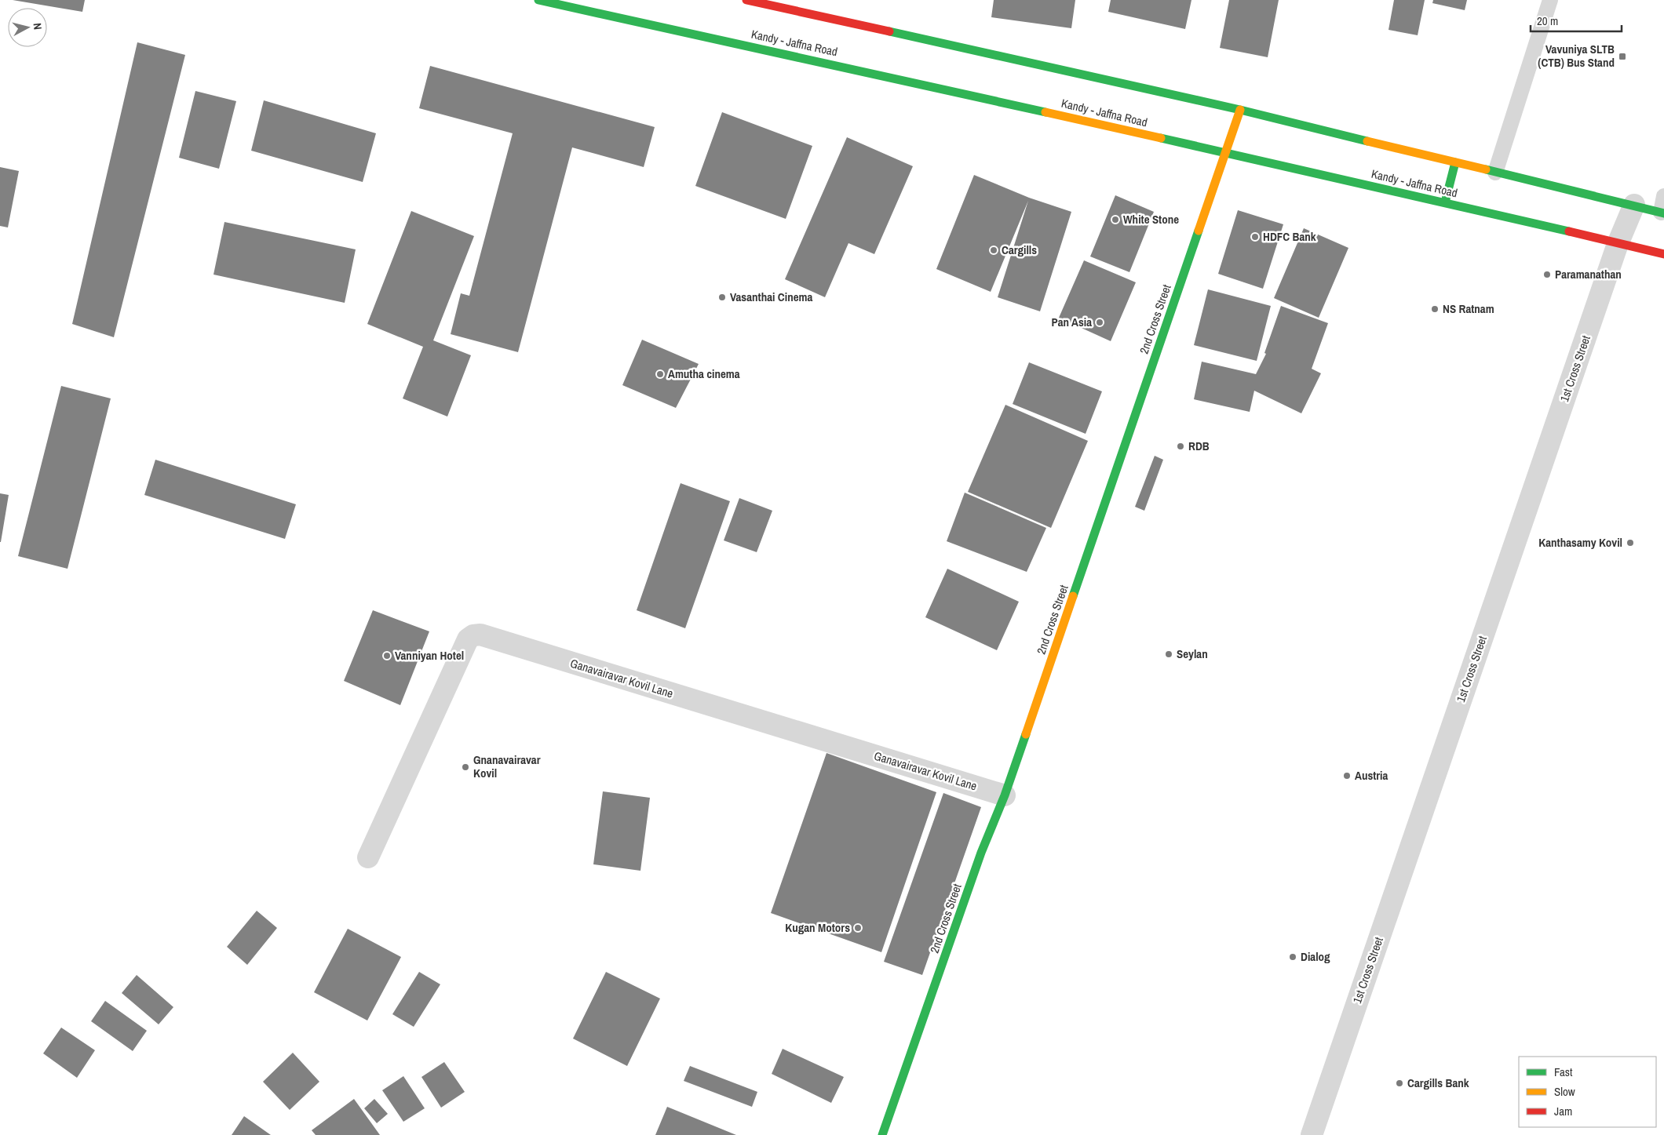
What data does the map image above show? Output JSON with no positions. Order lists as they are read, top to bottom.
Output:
{
  "streets": {
    "main road": ["Kandy - Jaffna Road", "2nd Cross Street"],
    "street": ["1st Cross Street", "Ganavairavar Kovil Lane"]
  },
  "crossings": [
    ["Kandy - Jaffna Road", "2nd Cross Street"],
    ["Kandy - Jaffna Road", "1st Cross Street"],
    ["2nd Cross Street", "Ganavairavar Kovil Lane"]
  ],
  "places": {
    "transit": ["Vavuniya SLTB (CTB) Bus Stand"],
    "other": [
      "White Stone",
      "HDFC Bank",
      "Cargills",
      "Paramanathan",
      "Vasanthai Cinema",
      "NS Ratnam",
      "Pan Asia",
      "Amutha cinema",
      "RDB",
      "Kanthasamy Kovil",
      "Seylan",
      "Vanniyan Hotel",
      "Gnanavairavar Kovil",
      "Austria",
      "Kugan Motors",
      "Dialog",
      "Cargills Bank"
    ]
  },
  "legend": ["Fast", "Slow", "Jam"],
  "scale_bar": "20 m",
  "north": "right"
}
